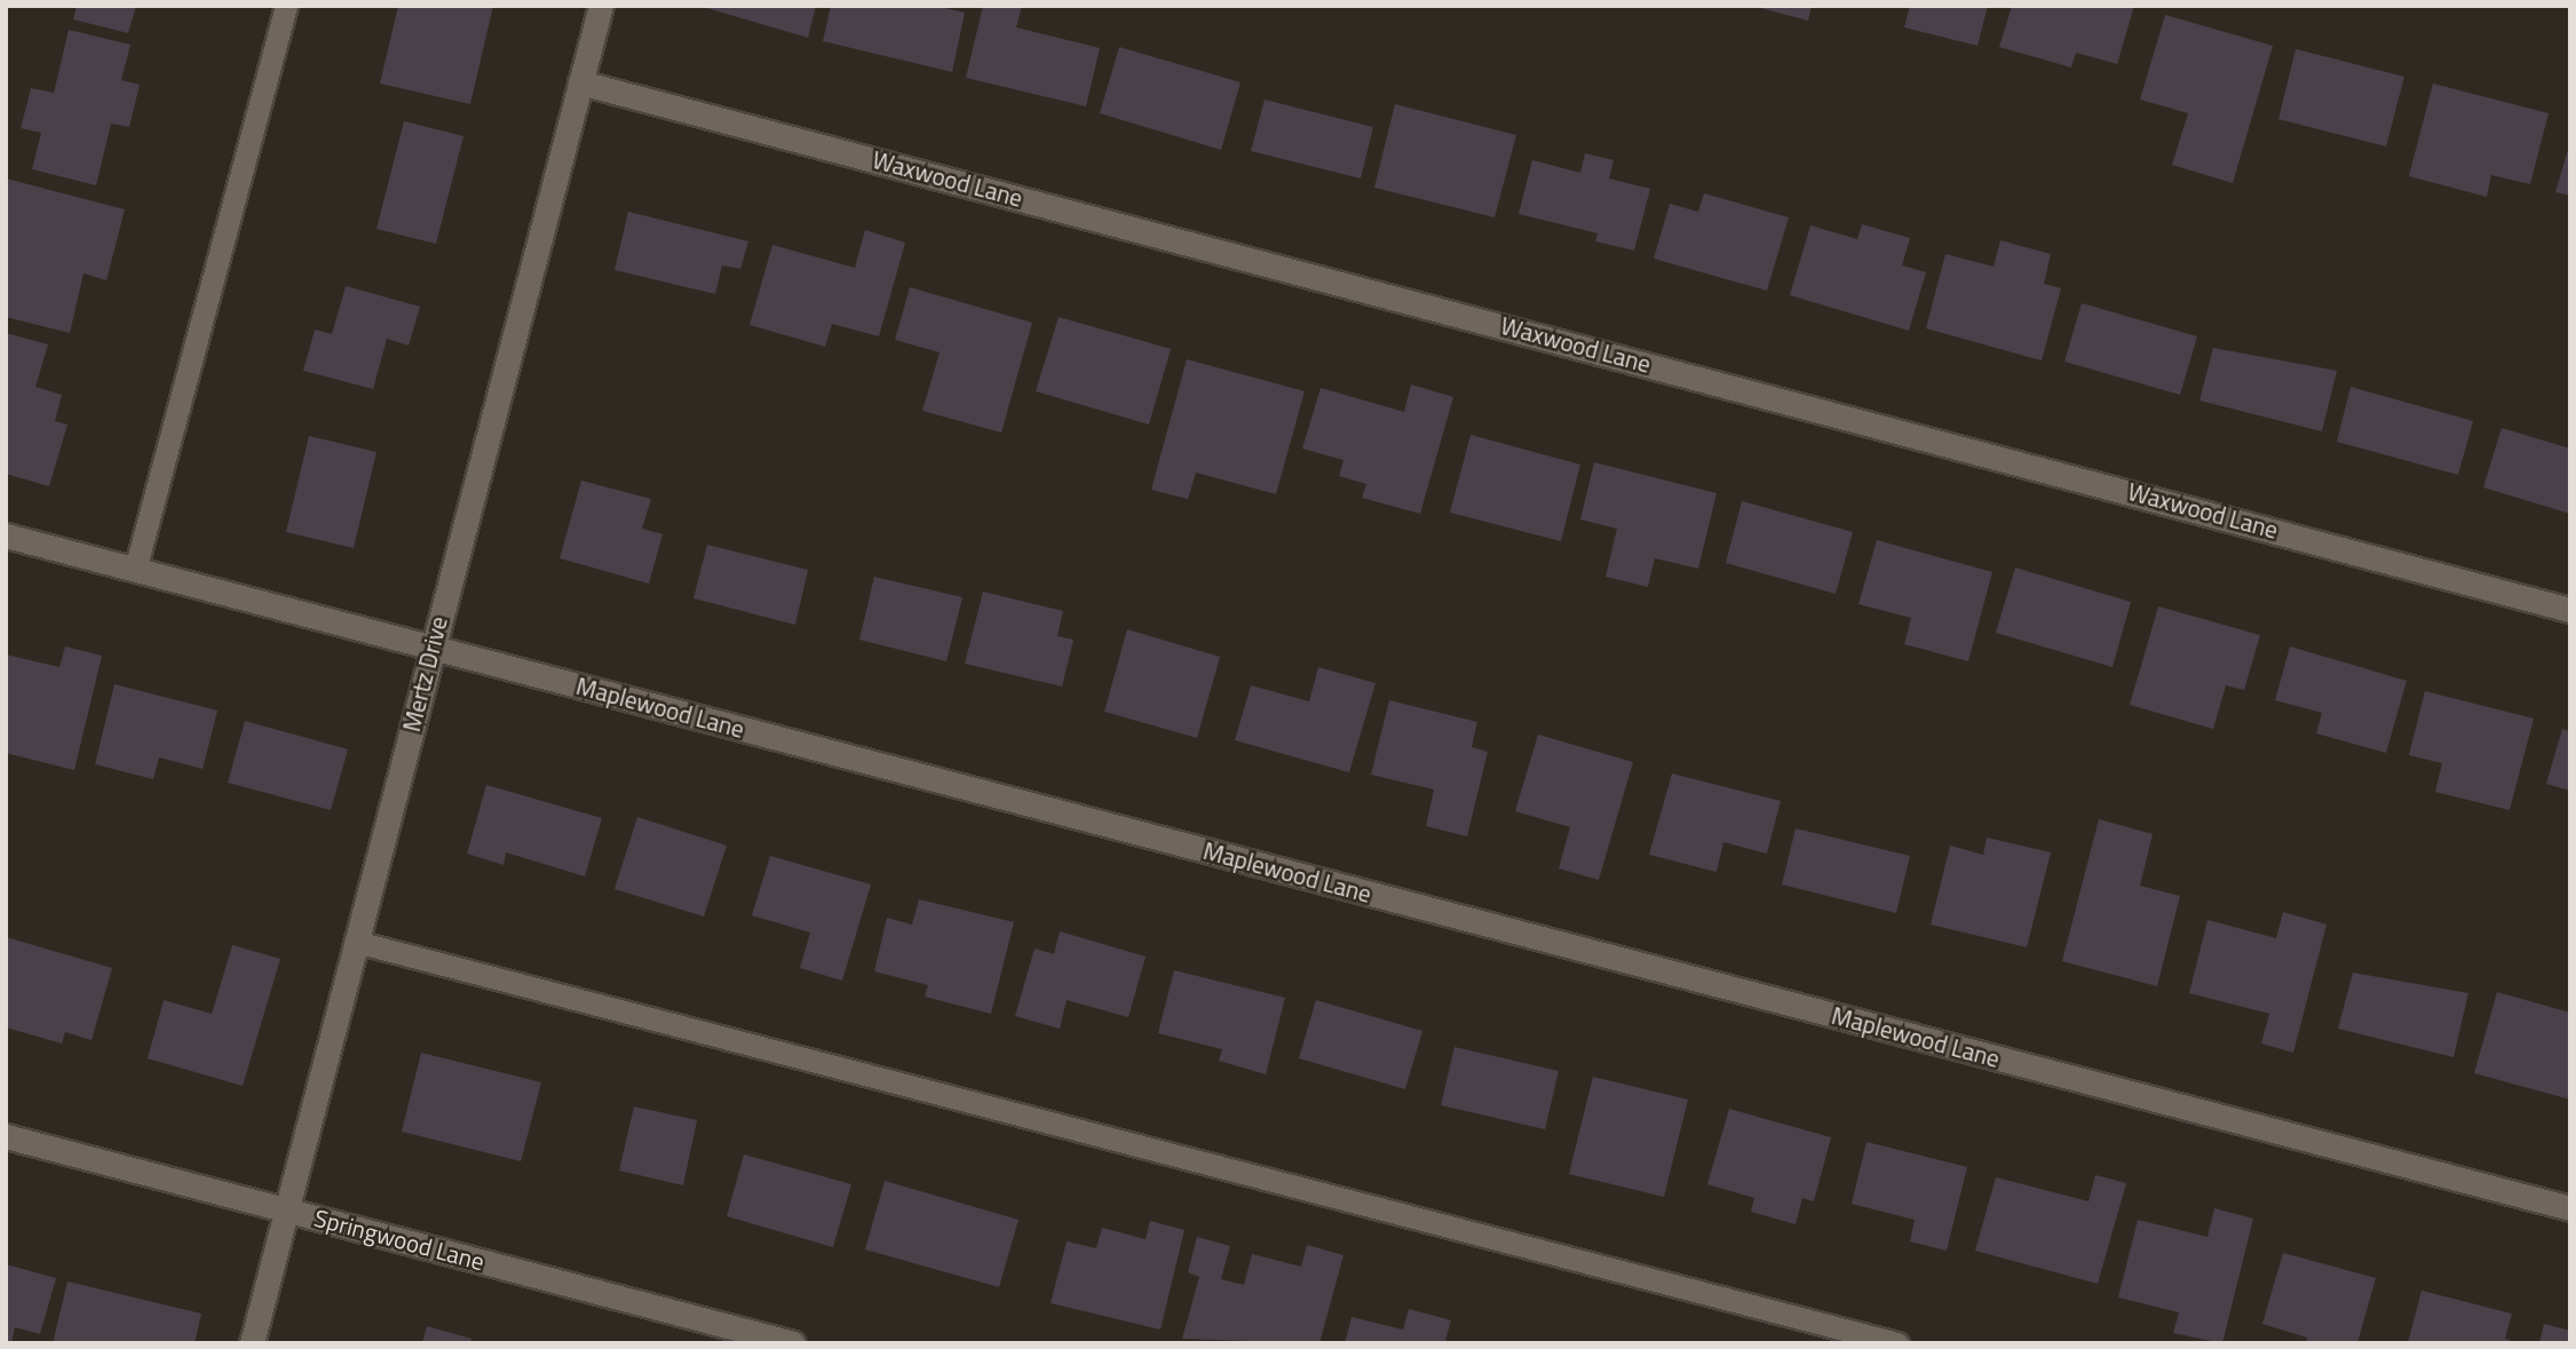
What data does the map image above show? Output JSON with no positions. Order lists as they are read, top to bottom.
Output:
{
  "streets": {
    "street": [
      "Waxwood Lane",
      "Mertz Drive",
      "Maplewood Lane",
      "Springwood Lane"
    ]
  },
  "crossings": [
    ["Waxwood Lane", "Mertz Drive"],
    ["Mertz Drive", "Maplewood Lane"],
    ["Mertz Drive", "Springwood Lane"]
  ]
}
